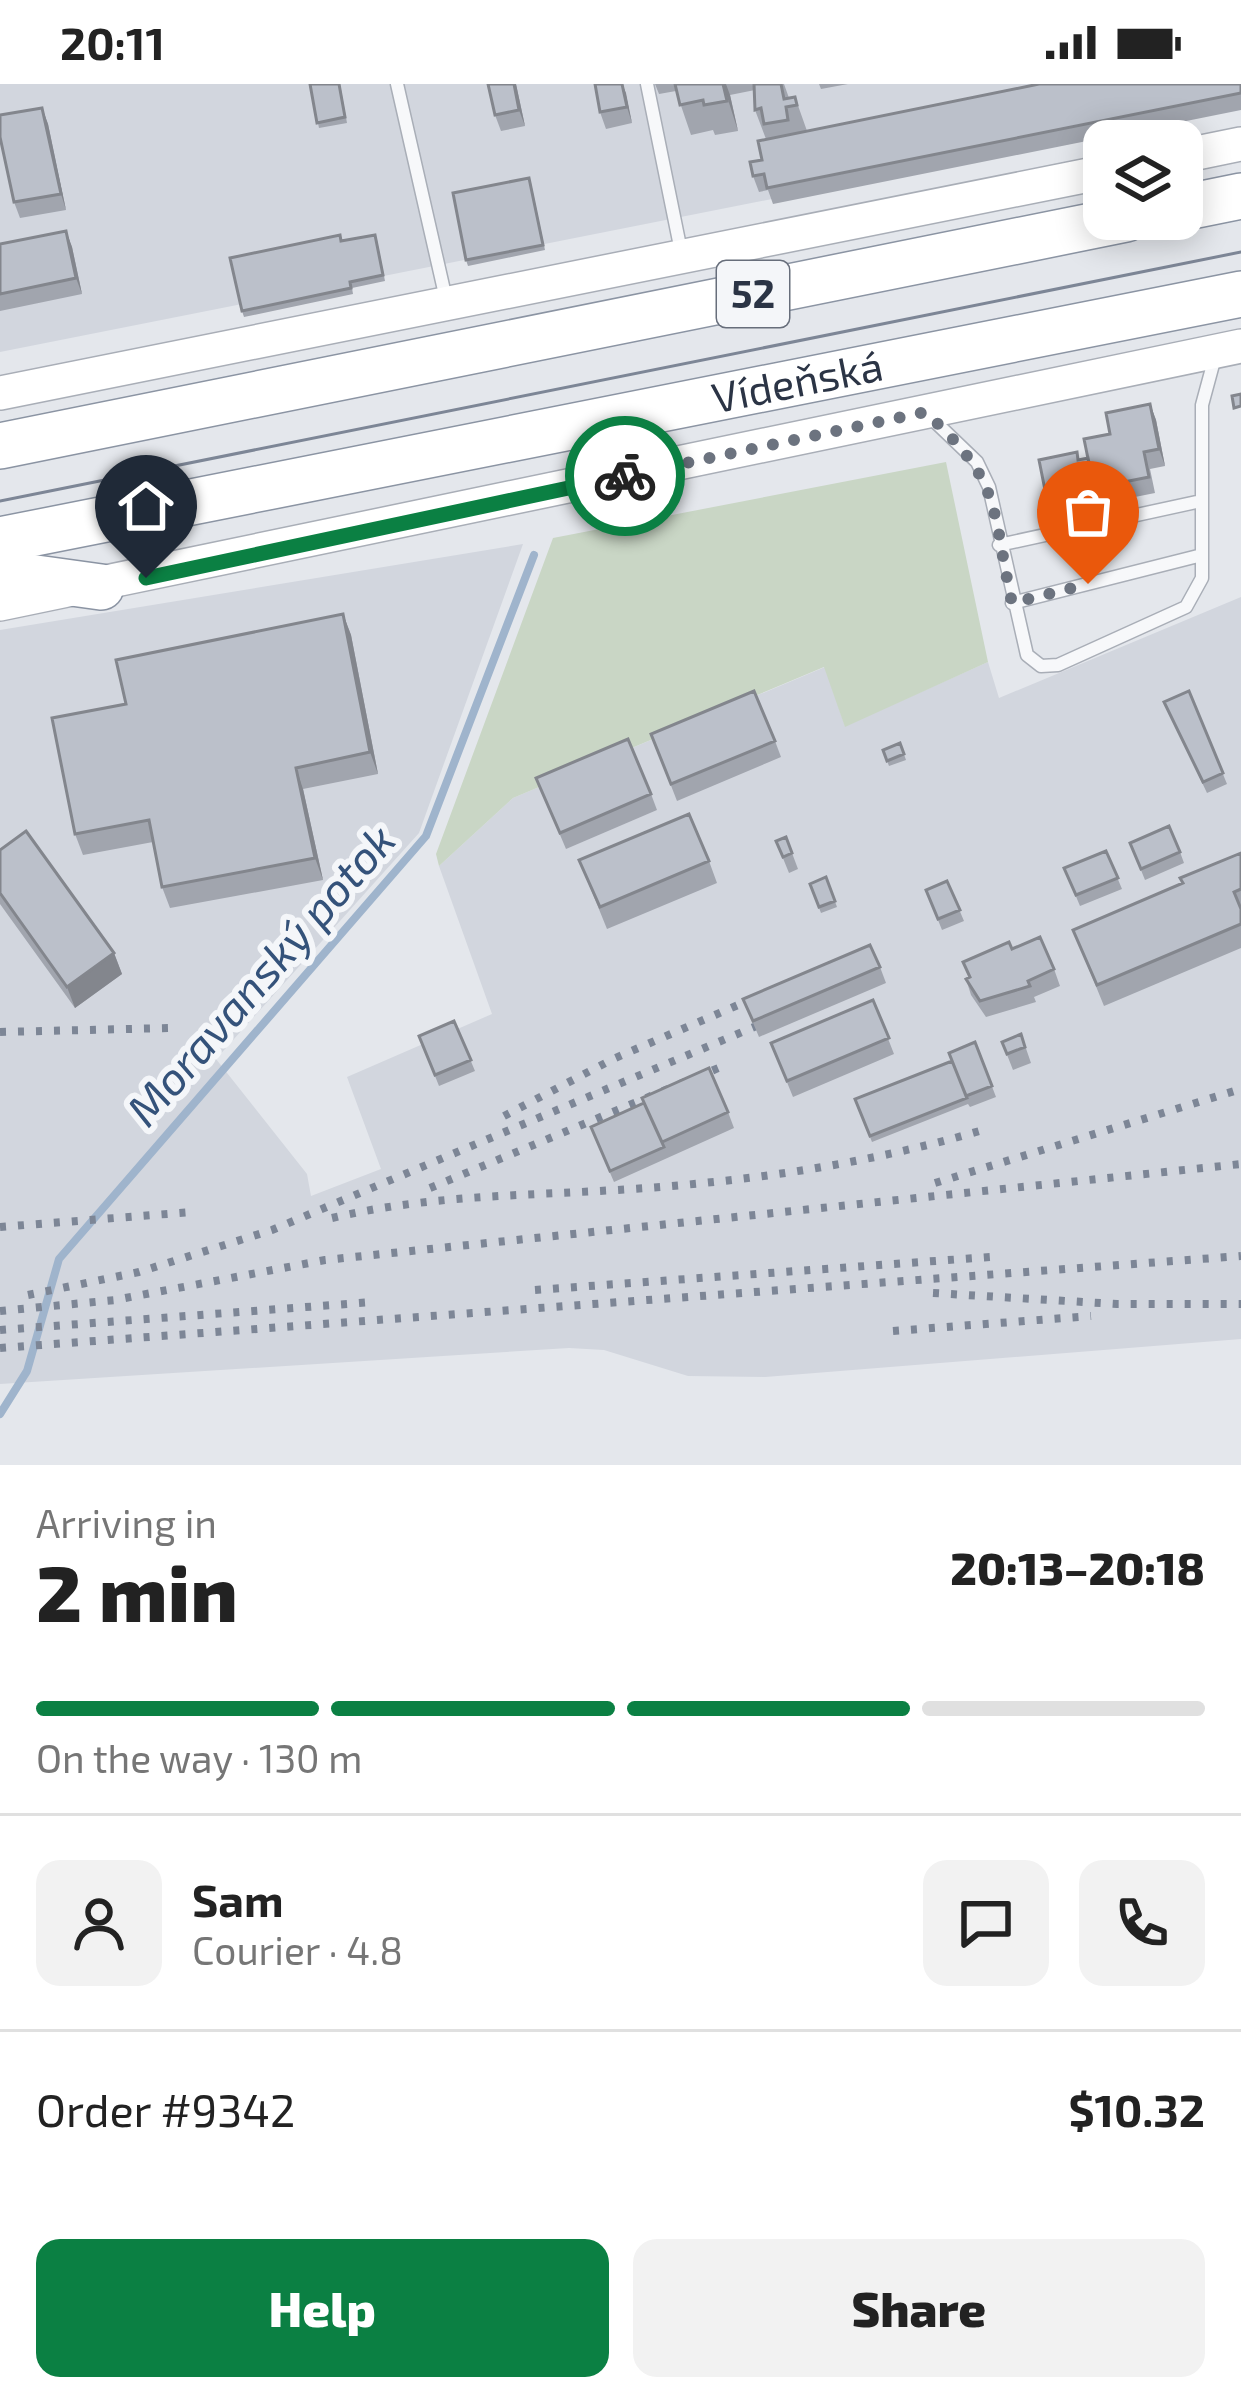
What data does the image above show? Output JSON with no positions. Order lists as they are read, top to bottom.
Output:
{
  "streets": {
    "highway": ["52", "Vídeňská"]
  },
  "water": ["Moravanský potok"],
  "page": {
    "status": "20:11",
    "heading": ["2 min", "Arriving in", "20:13–20:18"],
    "panel": [
      "Sam",
      "Courier · 4.8",
      "Order #9342",
      "$10.32"
    ],
    "bar": "On the way · 130 m",
    "buttons": ["Help", "Share"]
  }
}
